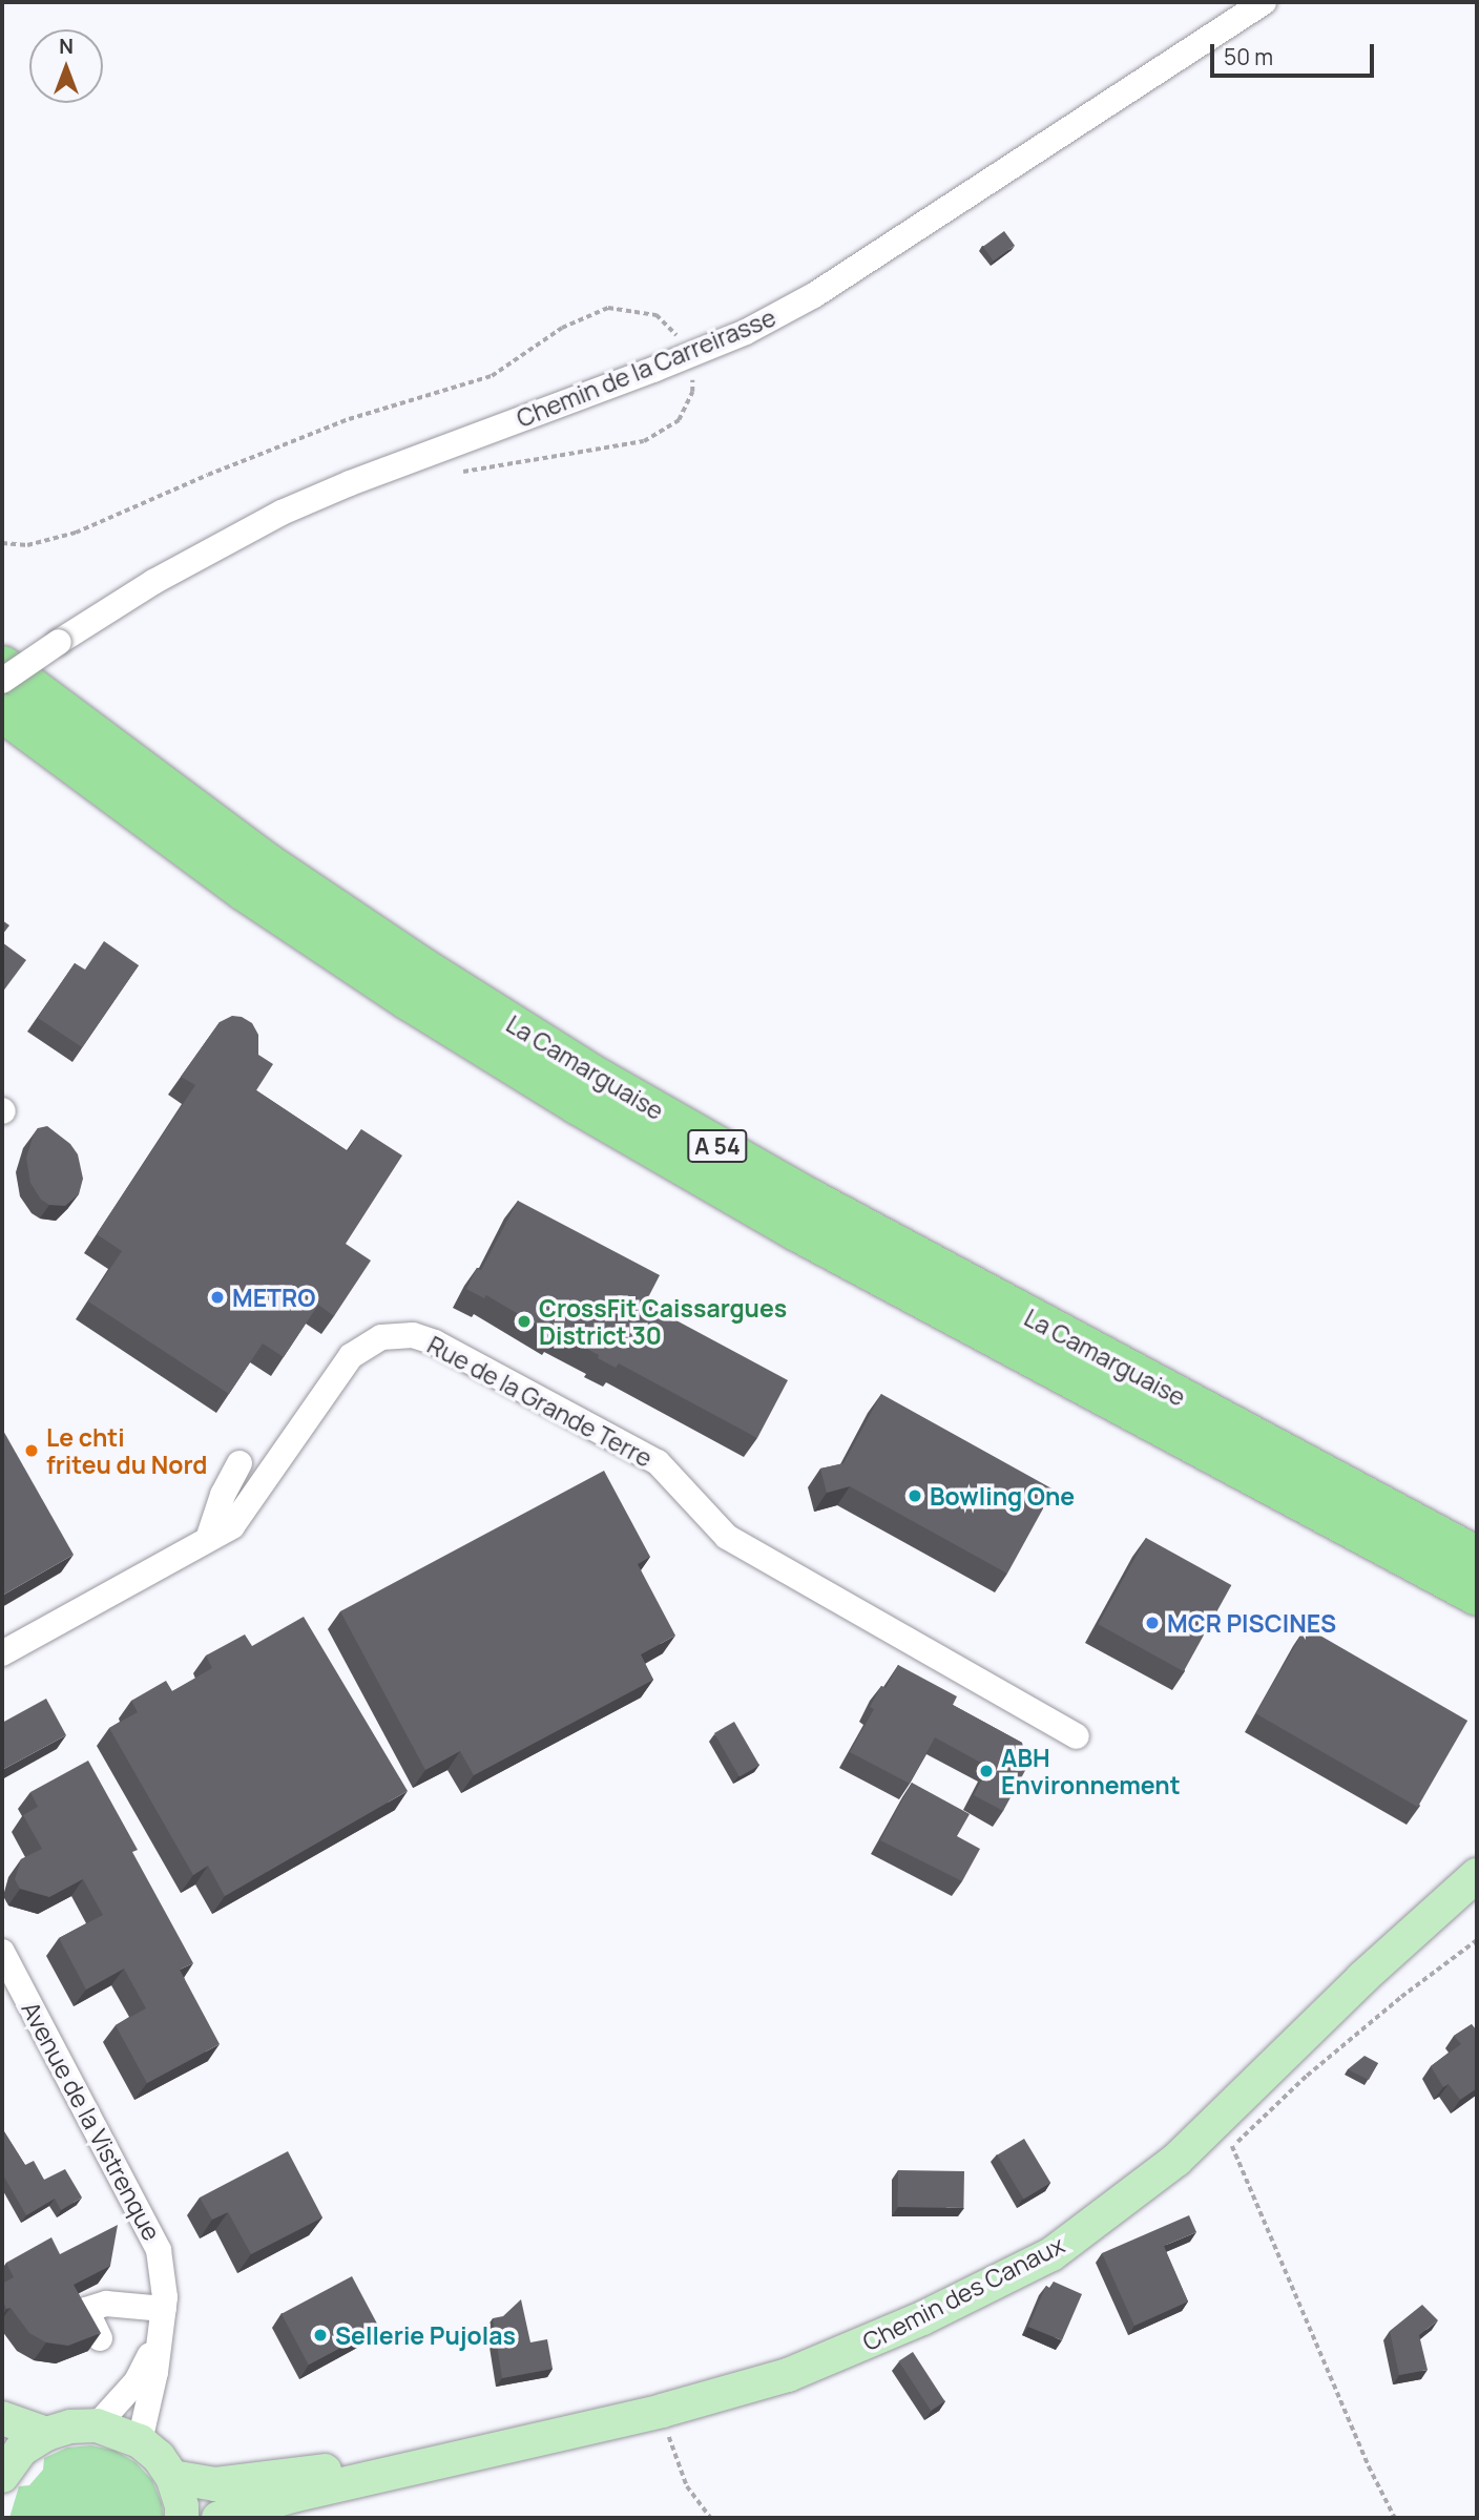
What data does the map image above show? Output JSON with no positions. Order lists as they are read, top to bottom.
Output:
{
  "streets": {
    "highway": ["La Camarguaise", "A 54"],
    "main road": ["Chemin des Canaux"],
    "street": ["Chemin de la Carreirasse", "Rue de la Grande Terre", "Avenue de la Vistrenque"]
  },
  "places": [
    "METRO",
    "CrossFit Caissargues District 30",
    "Le chti friteu du Nord",
    "Bowling One",
    "MCR PISCINES",
    "ABH Environnement",
    "Sellerie Pujolas"
  ],
  "scale_bar": "50 m",
  "north": "top"
}
